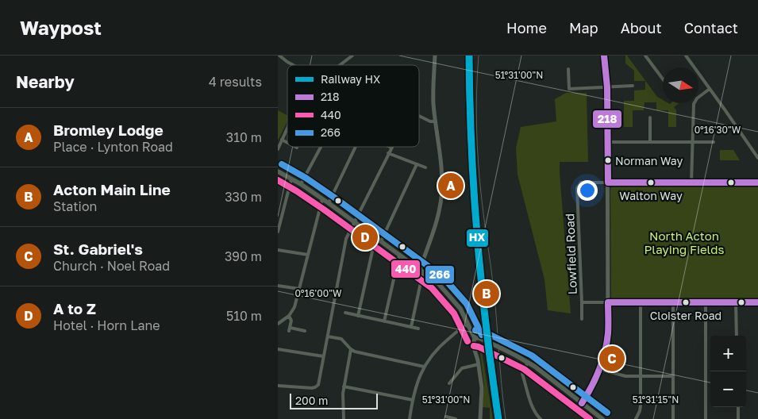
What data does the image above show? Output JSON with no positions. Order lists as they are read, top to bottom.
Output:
{
  "streets": {
    "street": ["Lowfield Road"]
  },
  "parks": ["North Acton Playing Fields"],
  "places": ["Norman Way", "Walton Way", "Cloister Road"],
  "lines": [
    "rail line HX",
    "transit line 218",
    "transit line 266",
    "transit line 440"
  ],
  "legend": [
    "Railway HX",
    "218",
    "440",
    "266"
  ],
  "scale_bar": "200 m",
  "north": "right",
  "page": {
    "header": "Waypost",
    "nav": [
      "Home",
      "Map",
      "About",
      "Contact"
    ],
    "heading": ["Nearby", "4 results"],
    "list": [
      {
        "mark": "A",
        "name": "Bromley Lodge",
        "note": "Place · Lynton Road",
        "value": "310 m"
      },
      {
        "mark": "B",
        "name": "Acton Main Line",
        "note": "Station",
        "value": "330 m"
      },
      {
        "mark": "C",
        "name": "St. Gabriel's",
        "note": "Church · Noel Road",
        "value": "390 m"
      },
      {
        "mark": "D",
        "name": "A to Z",
        "note": "Hotel · Horn Lane",
        "value": "510 m"
      }
    ],
    "pins": [
      "A",
      "D",
      "B",
      "C"
    ],
    "map_buttons": ["+", "−"],
    "scale": "200 m"
  },
  "coordinates": [
    "51°31'00\"N",
    "0°16'30\"W",
    "0°16'00\"W",
    "51°31'15\"N"
  ]
}
